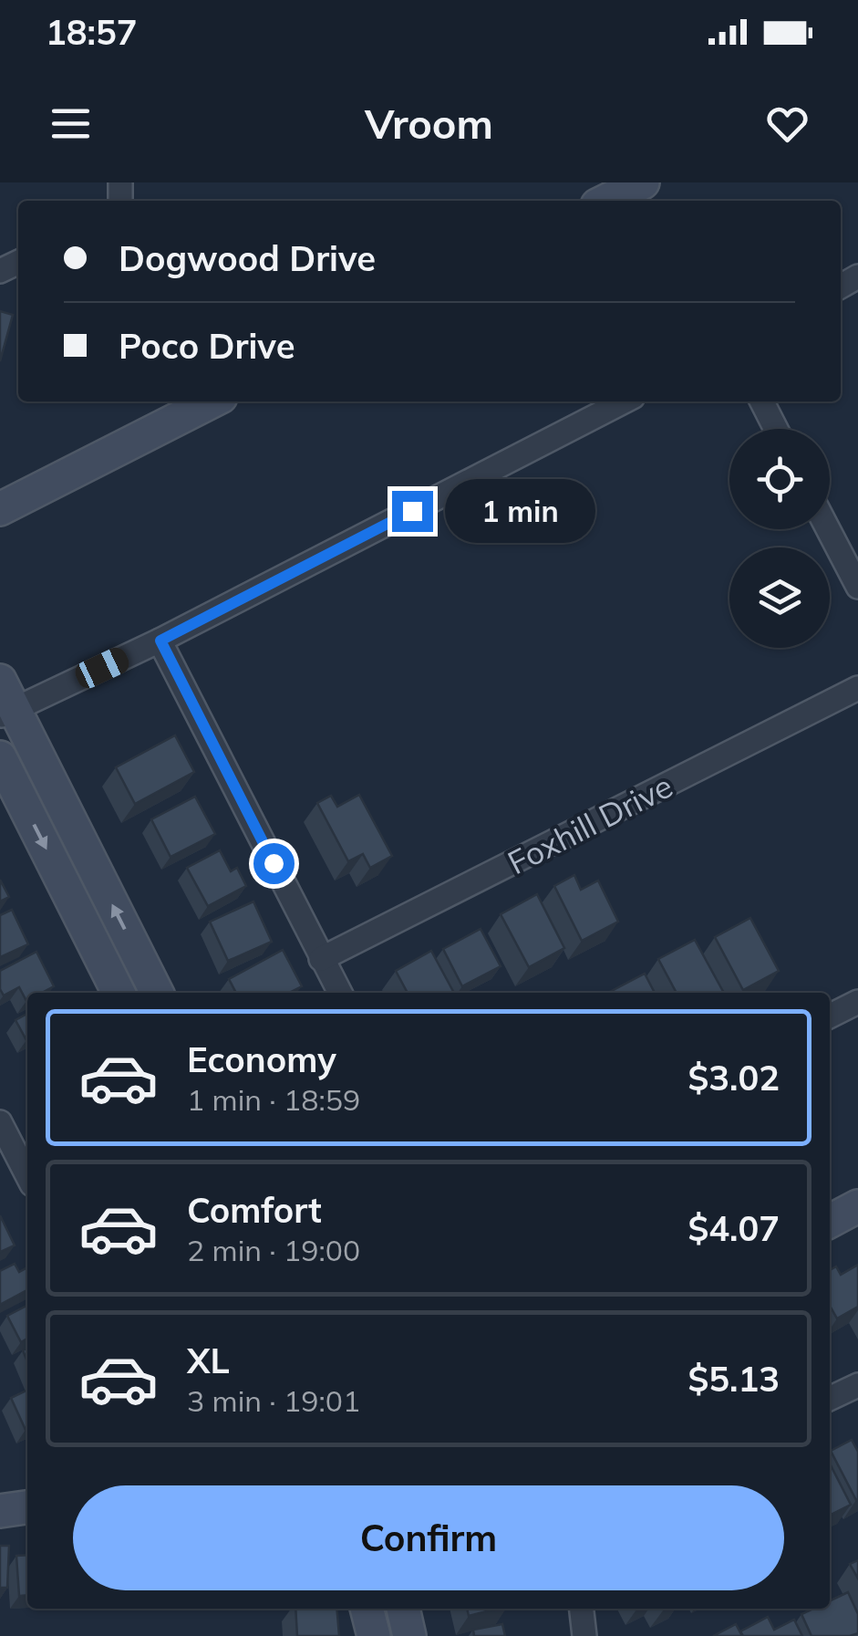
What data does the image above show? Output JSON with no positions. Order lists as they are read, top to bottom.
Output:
{
  "streets": {
    "street": ["Foxhill Drive"]
  },
  "page": {
    "status": "18:57",
    "header": "Vroom",
    "banner": ["Dogwood Drive", "Poco Drive"],
    "bubble": "1 min",
    "list": [
      {
        "name": "Economy",
        "note": "1 min · 18:59",
        "value": "$3.02"
      },
      {
        "name": "Comfort",
        "note": "2 min · 19:00",
        "value": "$4.07"
      },
      {
        "name": "XL",
        "note": "3 min · 19:01",
        "value": "$5.13"
      }
    ],
    "buttons": "Confirm"
  }
}
